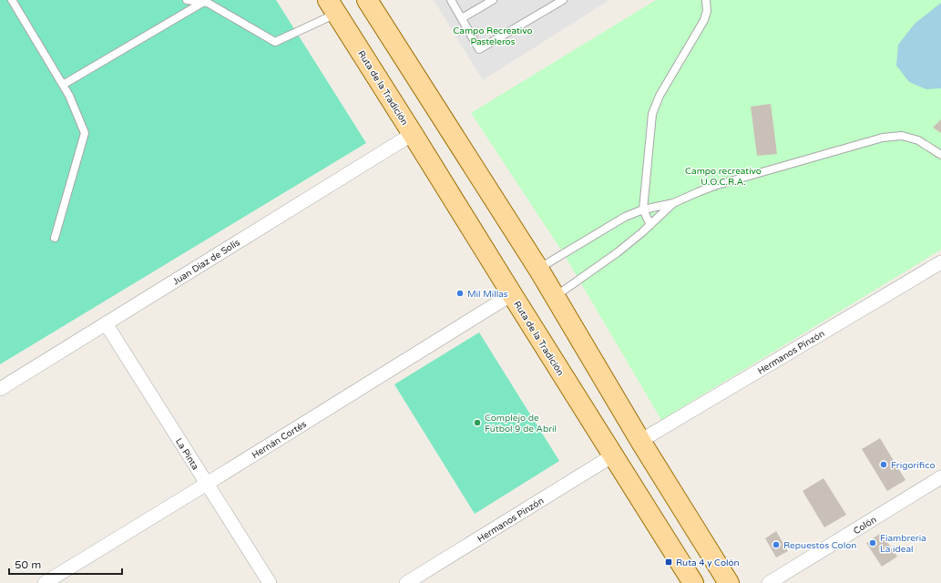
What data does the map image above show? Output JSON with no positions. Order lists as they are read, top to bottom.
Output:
{
  "streets": {
    "main road": ["Ruta de la Tradición"],
    "street": [
      "Juan Díaz de Solís",
      "Hermanos Pinzón",
      "Hernán Cortés",
      "La Pinta",
      "Colón"
    ]
  },
  "crossings": [
    ["Ruta de la Tradición", "Juan Díaz de Solís"],
    ["Ruta de la Tradición", "Hermanos Pinzón"],
    ["Ruta de la Tradición", "Hernán Cortés"],
    ["Juan Díaz de Solís", "La Pinta"],
    ["Hernán Cortés", "La Pinta"]
  ],
  "parks": ["Campo Recreativo Pasteleros", "Campo recreativo U.O.C.R.A."],
  "places": {
    "other": [
      "Mil Millas",
      "Complejo de Fútbol 9 de Abril",
      "Frigorifico",
      "Fiambreria La ideal",
      "Repuestos Colon"
    ],
    "transit": ["Ruta 4 y Colón"]
  },
  "scale_bar": "50 m"
}
